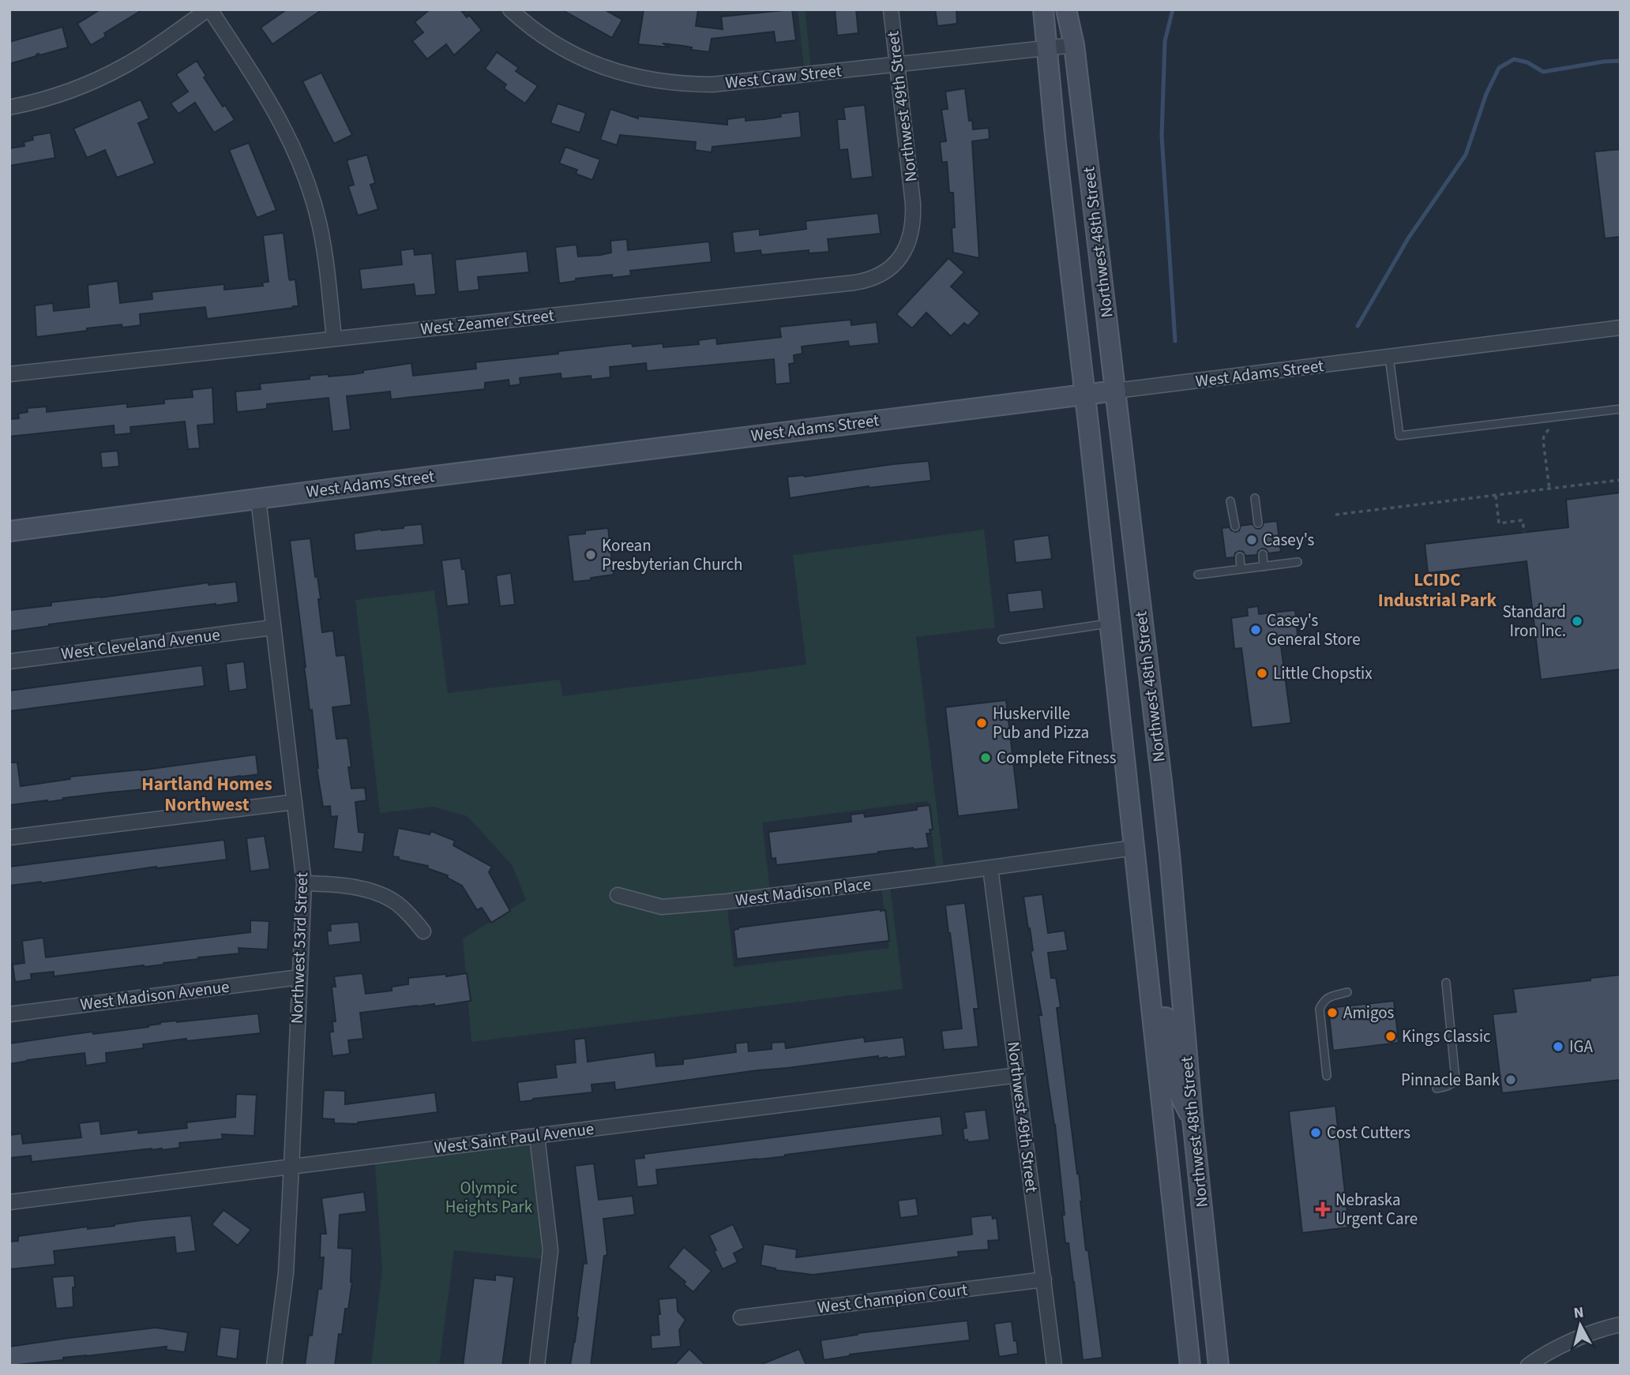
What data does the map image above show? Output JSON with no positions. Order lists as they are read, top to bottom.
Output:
{
  "streets": {
    "main road": ["Northwest 48th Street", "West Adams Street"],
    "street": [
      "West Craw Street",
      "Northwest 49th Street",
      "West Zeamer Street",
      "West Cleveland Avenue",
      "West Madison Place",
      "Northwest 53rd Street",
      "West Madison Avenue",
      "West Saint Paul Avenue",
      "West Champion Court"
    ]
  },
  "crossings": [
    ["West Craw Street", "Northwest 49th Street"],
    ["West Craw Street", "Northwest 48th Street"],
    ["Northwest 49th Street", "West Zeamer Street"],
    ["Northwest 49th Street", "West Madison Place"],
    ["Northwest 49th Street", "West Saint Paul Avenue"],
    ["Northwest 49th Street", "West Champion Court"],
    ["Northwest 48th Street", "West Adams Street"],
    ["West Adams Street", "Northwest 53rd Street"],
    ["West Cleveland Avenue", "Northwest 53rd Street"],
    ["Northwest 53rd Street", "West Madison Avenue"],
    ["Northwest 53rd Street", "West Saint Paul Avenue"]
  ],
  "districts": ["LCIDC Industrial Park", "Hartland Homes Northwest"],
  "parks": ["Olympic Heights Park"],
  "places": {
    "other": [
      "Casey's",
      "Korean Presbyterian Church",
      "Standard Iron Inc.",
      "Casey's General Store",
      "Little Chopstix",
      "Huskerville Pub and Pizza",
      "Complete Fitness",
      "Amigos",
      "Kings Classic",
      "IGA",
      "Pinnacle Bank",
      "Cost Cutters"
    ],
    "health": ["Nebraska Urgent Care"]
  },
  "north": "top"
}
